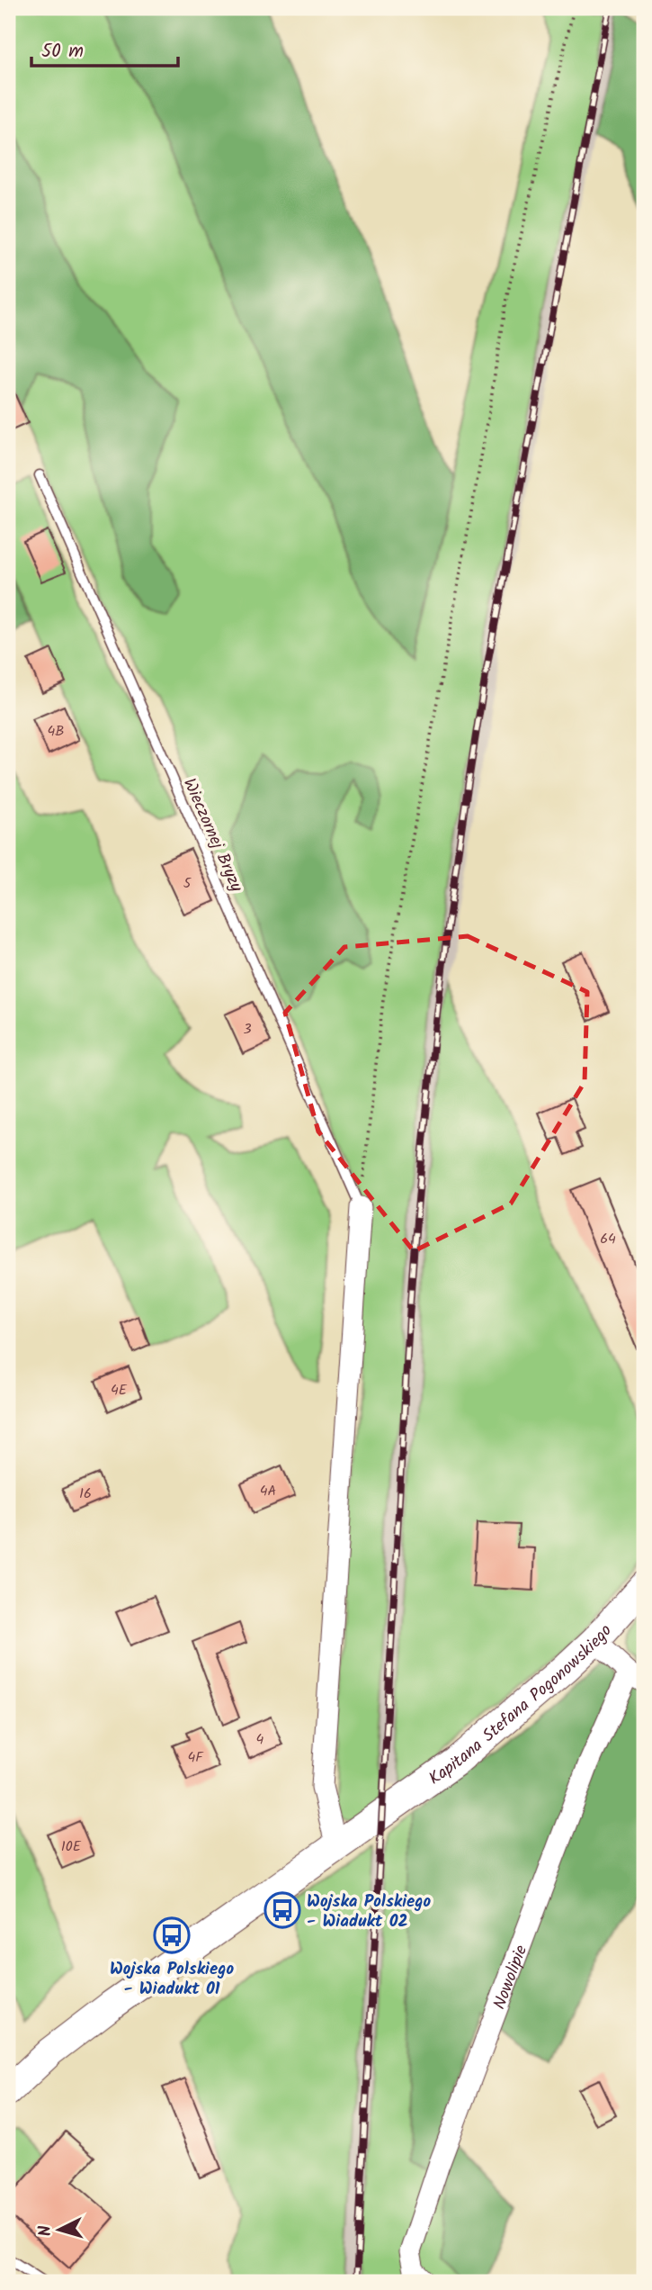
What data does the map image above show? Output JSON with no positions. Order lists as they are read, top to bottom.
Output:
{
  "streets": {
    "main road": ["Kapitana Stefana Pogonowskiego"],
    "street": ["Nowolipie"],
    "lane": ["Wieczornej Bryzy"]
  },
  "crossings": [
    ["Kapitana Stefana Pogonowskiego", "Nowolipie"]
  ],
  "places": {
    "bus stop": ["Wojska Polskiego - Wiadukt 02", "Wojska Polskiego - Wiadukt 01"]
  },
  "house_numbers": [
    "4B",
    "5",
    "3",
    "64",
    "4E",
    "4A",
    "16",
    "4",
    "4F",
    "10E"
  ],
  "scale_bar": "50 m",
  "north": "left"
}
